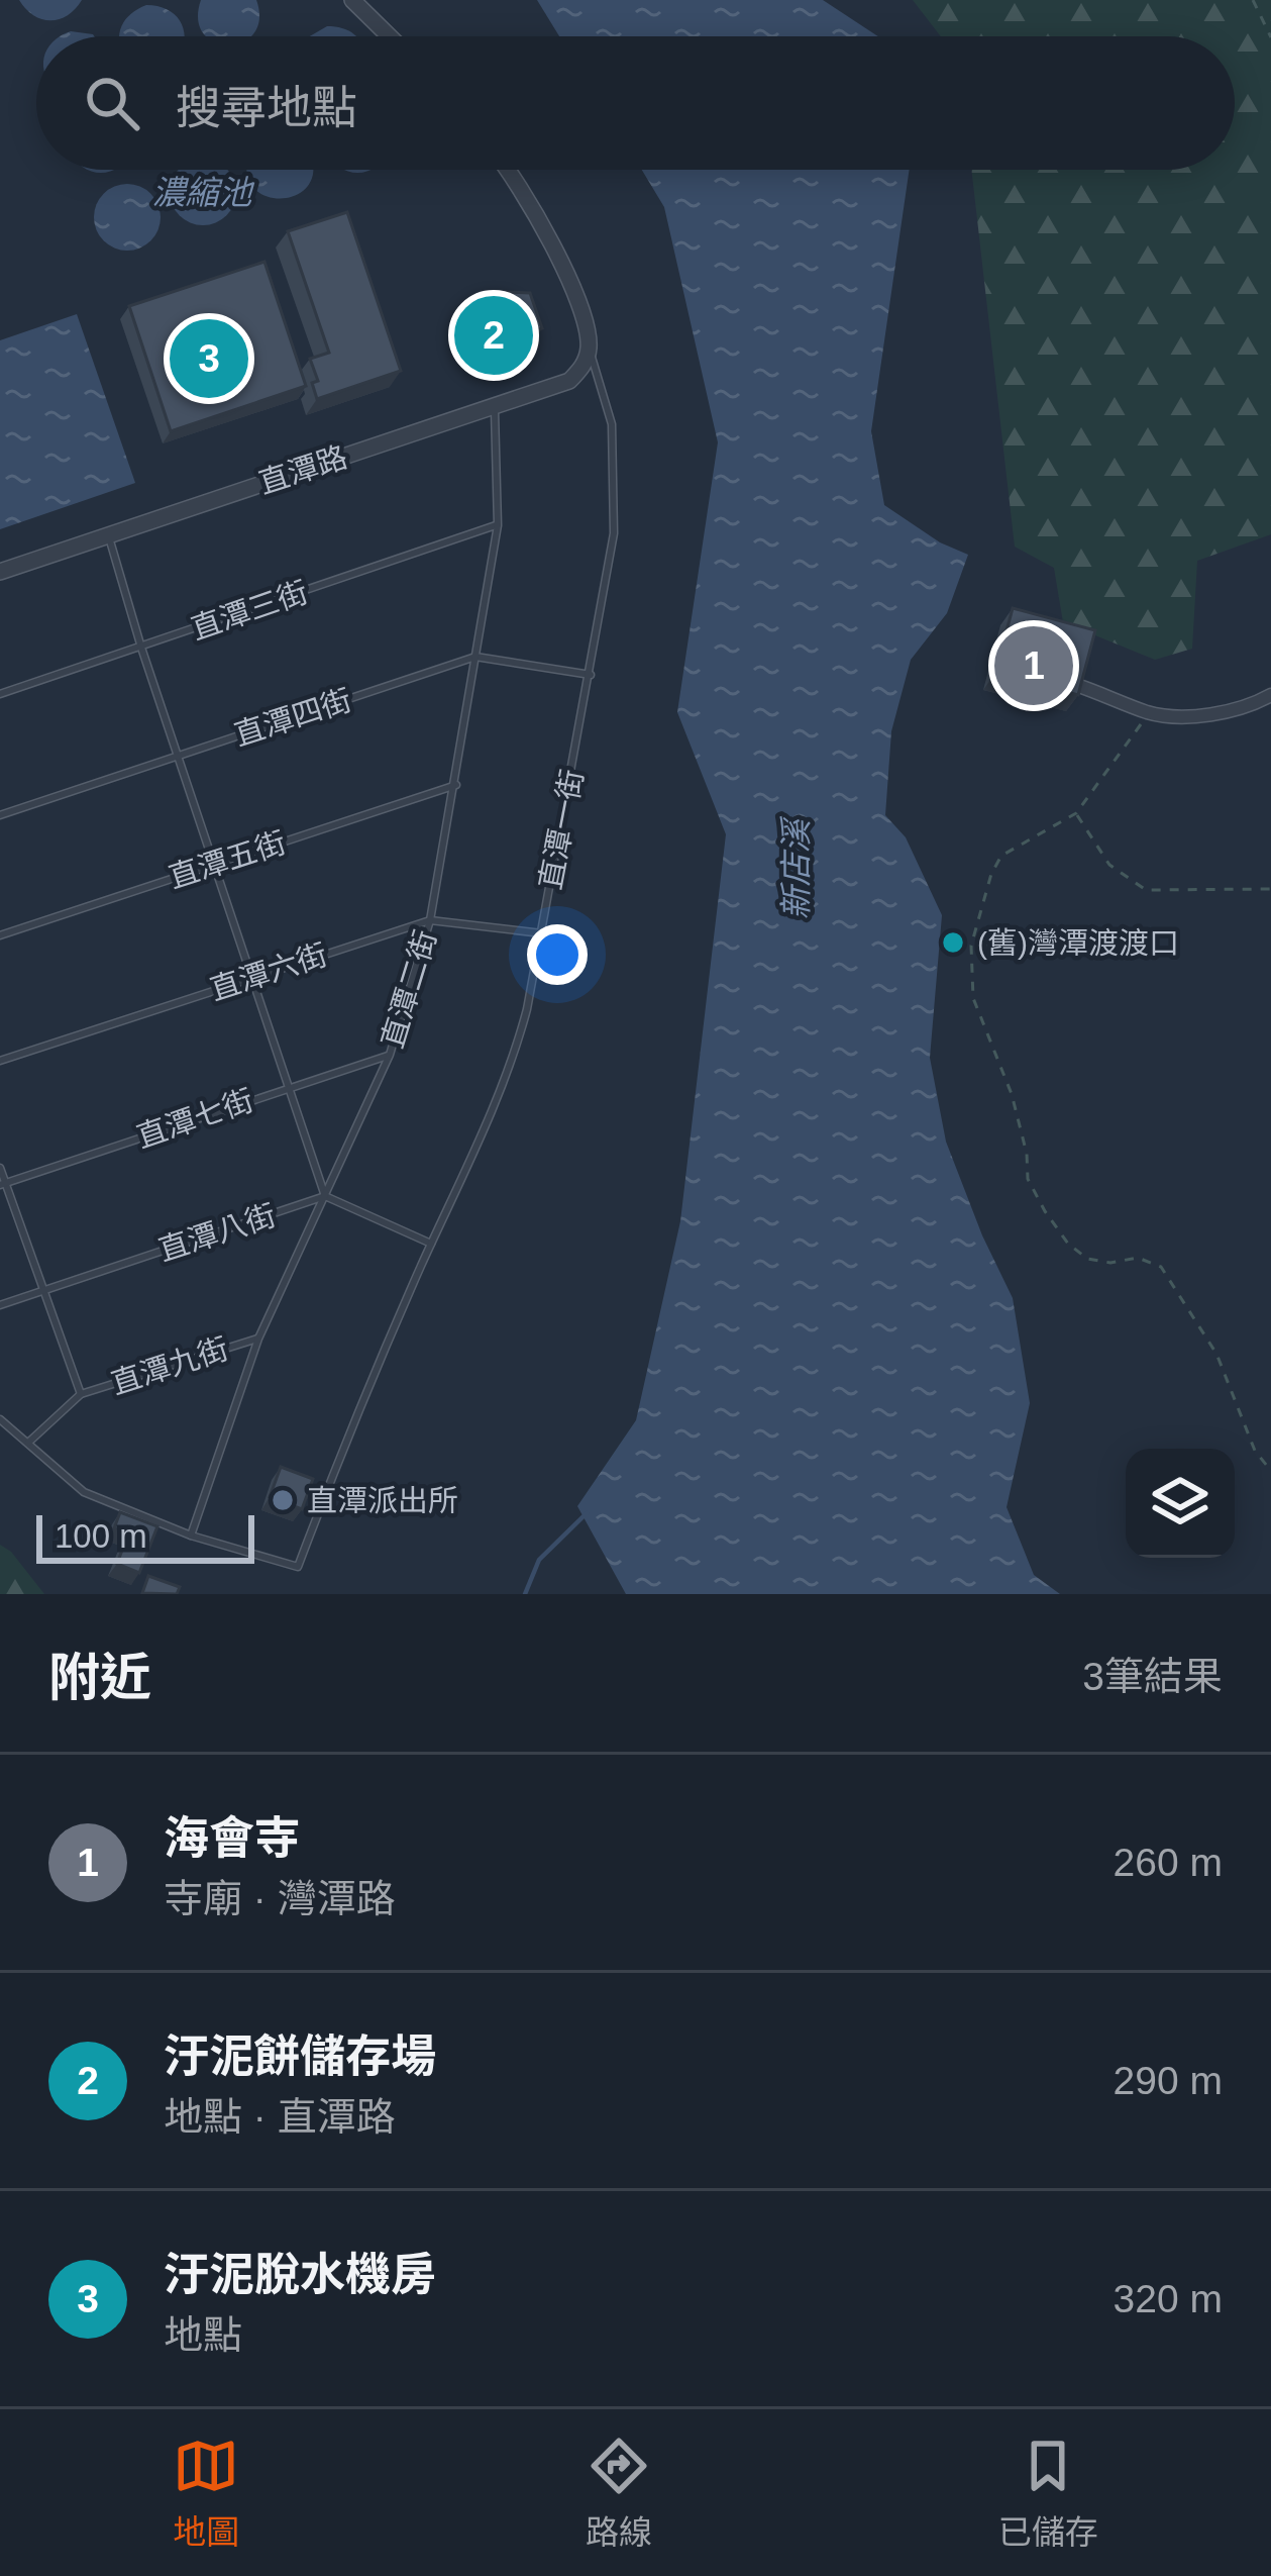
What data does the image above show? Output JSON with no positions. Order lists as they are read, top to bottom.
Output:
{
  "streets": {
    "street": ["直潭路", "直潭一街"],
    "lane": [
      "直潭三街",
      "直潭四街",
      "直潭五街",
      "直潭六街",
      "直潭二街",
      "直潭七街",
      "直潭八街",
      "直潭九街"
    ]
  },
  "crossings": [
    ["直潭路", "直潭一街"],
    ["直潭路", "直潭二街"],
    ["直潭三街", "直潭二街"],
    ["直潭四街", "直潭一街"],
    ["直潭四街", "直潭二街"],
    ["直潭一街", "直潭六街"],
    ["直潭一街", "直潭二街"],
    ["直潭五街", "直潭二街"],
    ["直潭六街", "直潭二街"],
    ["直潭二街", "直潭七街"],
    ["直潭二街", "直潭八街"],
    ["直潭二街", "直潭九街"]
  ],
  "water": ["濃縮池", "新店溪"],
  "places": ["(舊)灣潭渡渡口", "直潭派出所"],
  "scale_bar": "100 m",
  "page": {
    "search": "搜尋地點",
    "pins": ["2", "3", "1"],
    "scale": "100 m",
    "heading": ["附近", "3筆結果"],
    "list": [
      {
        "mark": "1",
        "name": "海會寺",
        "note": "寺廟 · 灣潭路",
        "value": "260 m"
      },
      {
        "mark": "2",
        "name": "汙泥餅儲存場",
        "note": "地點 · 直潭路",
        "value": "290 m"
      },
      {
        "mark": "3",
        "name": "汙泥脫水機房",
        "note": "地點",
        "value": "320 m"
      }
    ],
    "nav": ["地圖", "路線", "已儲存"]
  }
}
